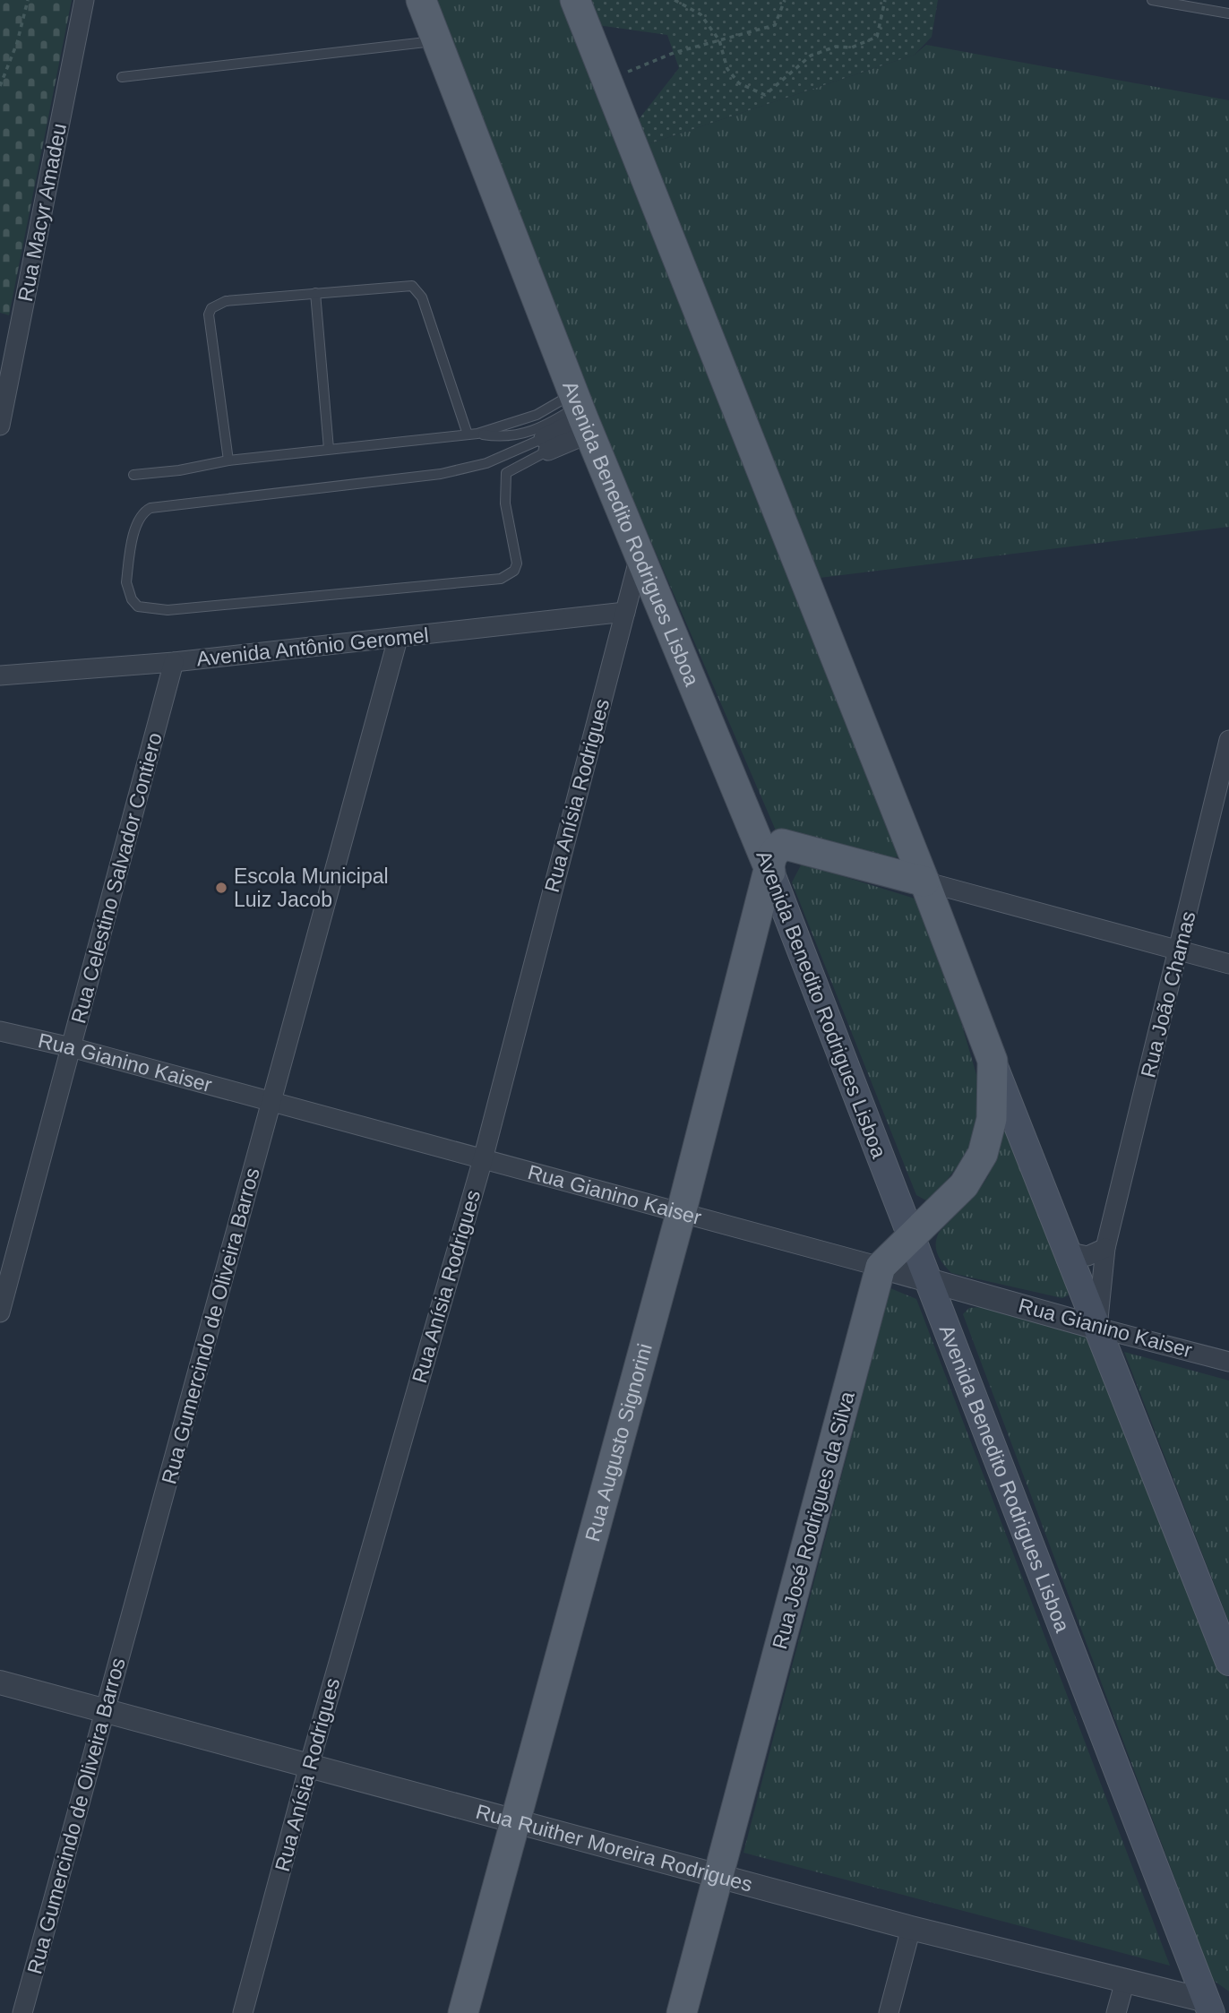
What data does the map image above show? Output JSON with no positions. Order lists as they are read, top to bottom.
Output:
{
  "streets": {
    "main road": ["Avenida Benedito Rodrigues Lisboa", "Rua Augusto Signorini", "Rua José Rodrigues da Silva"],
    "street": [
      "Rua Macyr Amadeu",
      "Avenida Antônio Geromel",
      "Rua Anísia Rodrigues",
      "Rua Celestino Salvador Contiero",
      "Rua João Chamas",
      "Rua Gianino Kaiser",
      "Rua Gumercindo de Oliveira Barros",
      "Rua Ruither Moreira Rodrigues"
    ]
  },
  "crossings": [
    ["Avenida Benedito Rodrigues Lisboa", "Rua Anísia Rodrigues"],
    ["Avenida Benedito Rodrigues Lisboa", "Rua Gianino Kaiser"],
    ["Avenida Benedito Rodrigues Lisboa", "Rua Augusto Signorini"],
    ["Avenida Benedito Rodrigues Lisboa", "Rua Ruither Moreira Rodrigues"],
    ["Avenida Antônio Geromel", "Rua Anísia Rodrigues"],
    ["Avenida Antônio Geromel", "Rua Celestino Salvador Contiero"],
    ["Avenida Antônio Geromel", "Rua Gumercindo de Oliveira Barros"],
    ["Rua Anísia Rodrigues", "Rua Gianino Kaiser"],
    ["Rua Anísia Rodrigues", "Rua Ruither Moreira Rodrigues"],
    ["Rua Celestino Salvador Contiero", "Rua Gianino Kaiser"],
    ["Rua João Chamas", "Rua Gianino Kaiser"],
    ["Rua Gianino Kaiser", "Rua Gumercindo de Oliveira Barros"],
    ["Rua Gianino Kaiser", "Rua Augusto Signorini"],
    ["Rua Gianino Kaiser", "Rua José Rodrigues da Silva"],
    ["Rua Gumercindo de Oliveira Barros", "Rua Ruither Moreira Rodrigues"],
    ["Rua Augusto Signorini", "Rua Ruither Moreira Rodrigues"],
    ["Rua José Rodrigues da Silva", "Rua Ruither Moreira Rodrigues"]
  ],
  "places": ["Escola Municipal Luiz Jacob"]
}
